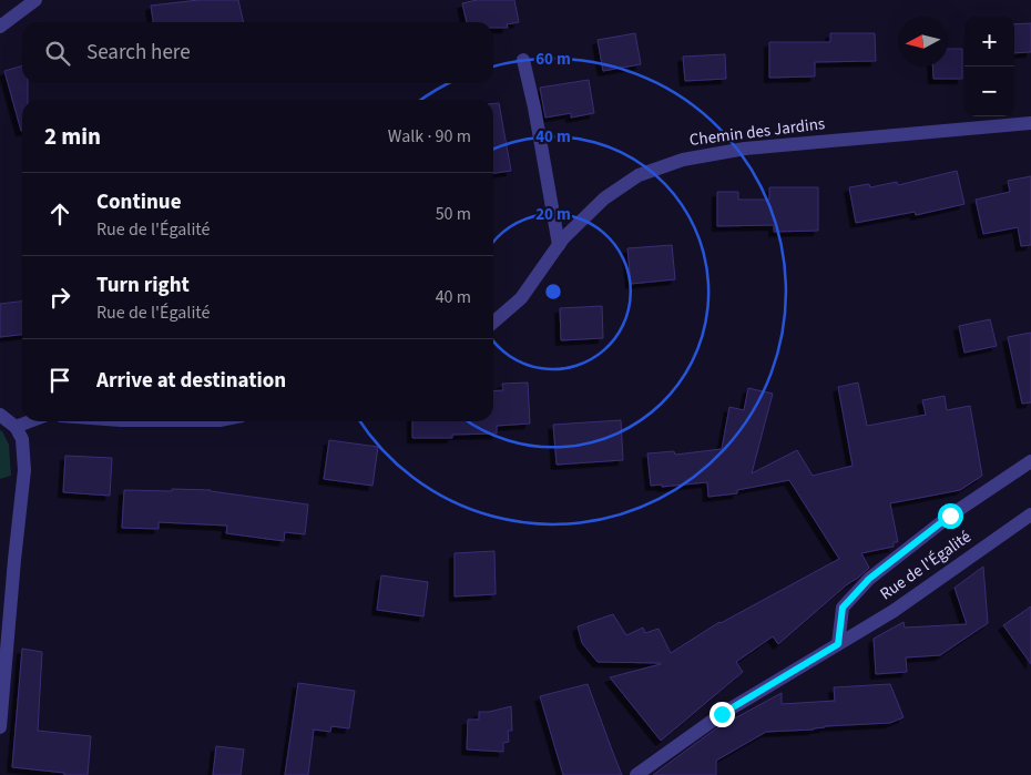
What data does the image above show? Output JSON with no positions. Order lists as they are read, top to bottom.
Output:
{
  "streets": {
    "street": ["Chemin des Jardins", "Rue de l'Égalité"]
  },
  "north": "left",
  "page": {
    "map_buttons": ["+", "−"],
    "search": "Search here",
    "heading": ["2 min", "Walk · 90 m"],
    "list": [
      ["Continue", "Rue de l'Égalité", "50 m"],
      ["Turn right", "Rue de l'Égalité", "40 m"],
      "Arrive at destination"
    ]
  },
  "rings": ["60 m", "40 m", "20 m"]
}
